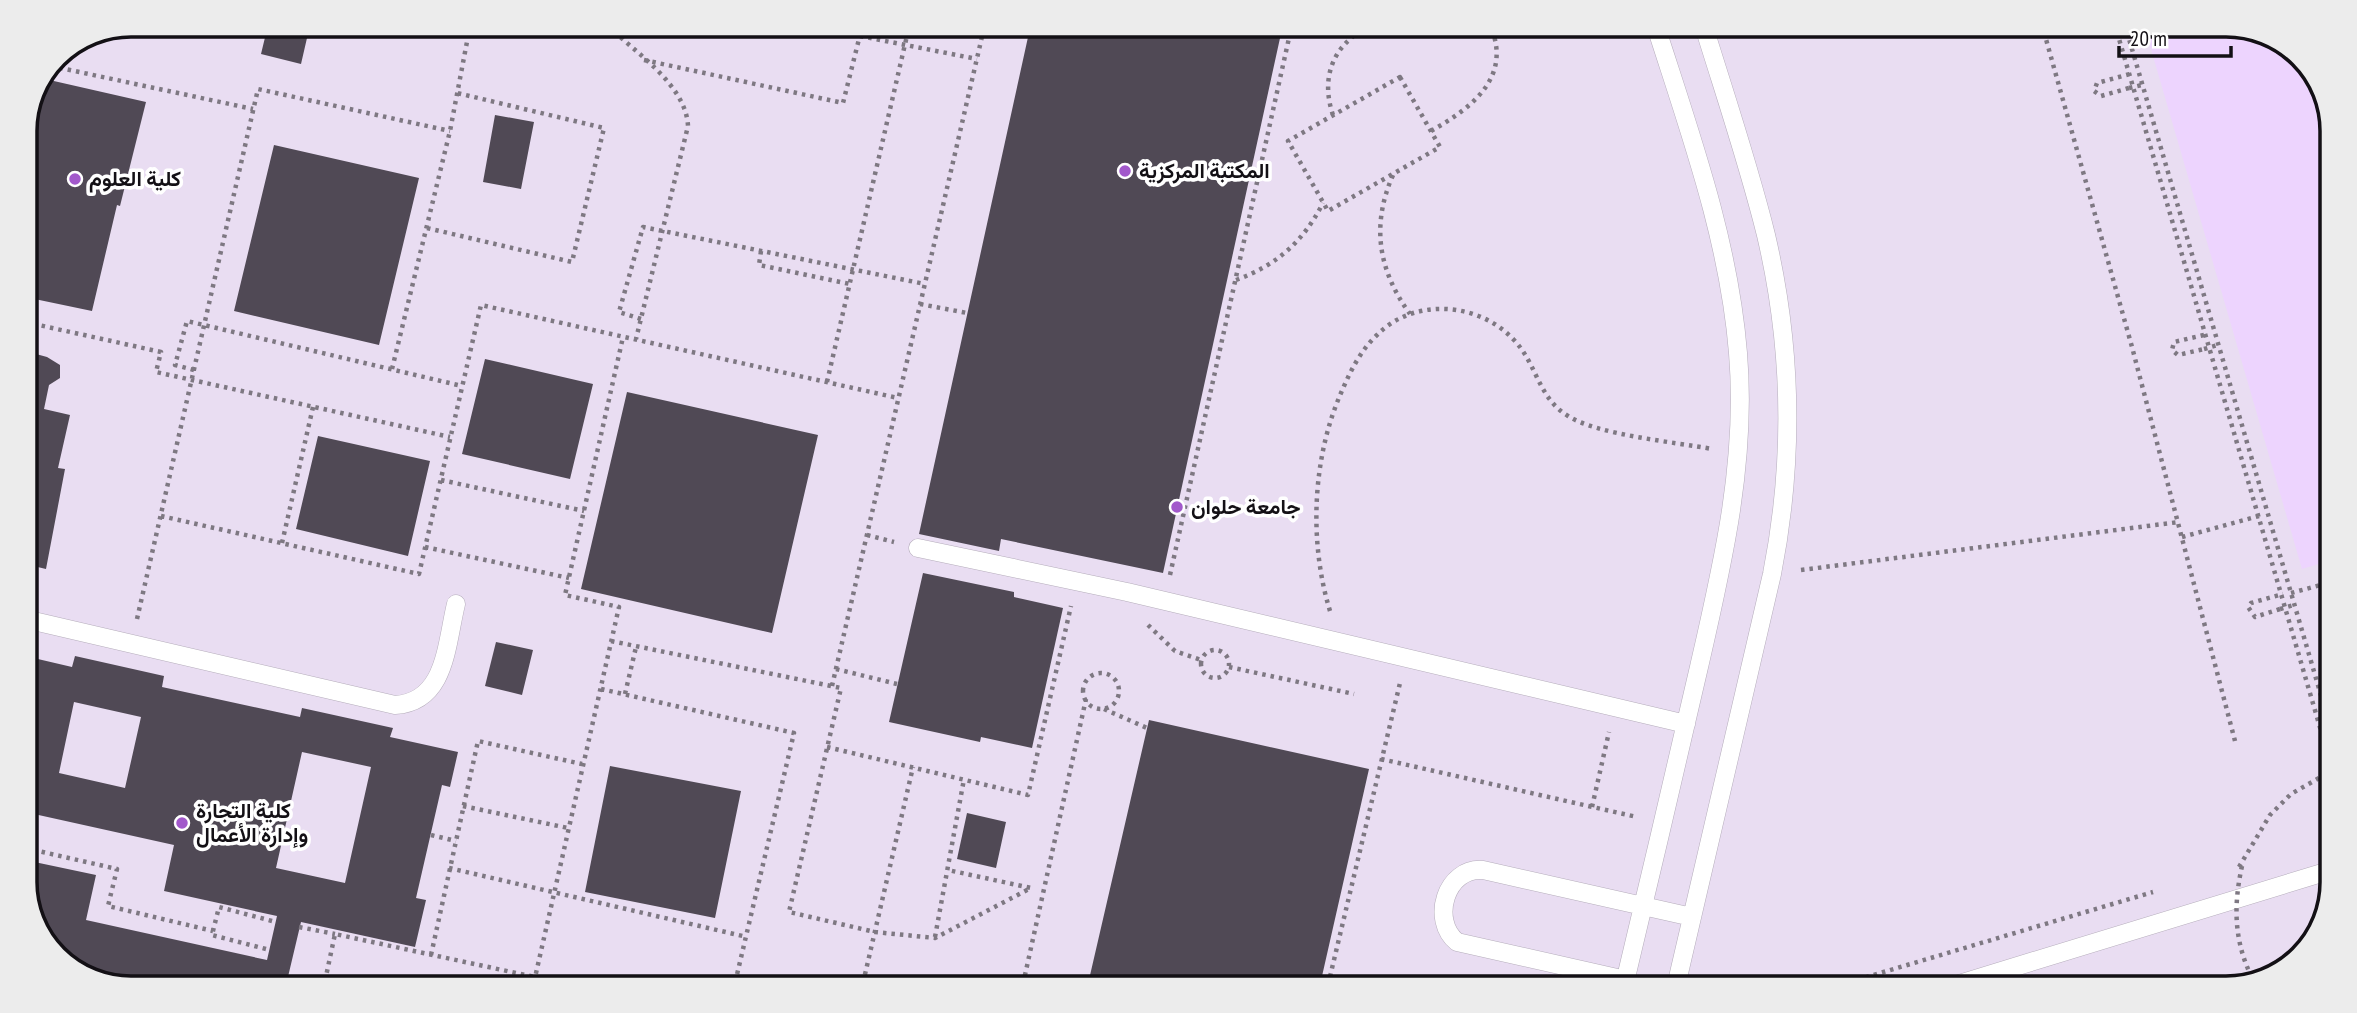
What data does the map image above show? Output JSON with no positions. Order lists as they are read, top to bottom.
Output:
{
  "places": [
    "المكتبة المركزية",
    "كلية العلوم",
    "جامعة حلوان",
    "كلية التجارة وإدارة الأعمال"
  ],
  "scale_bar": "20 m"
}
